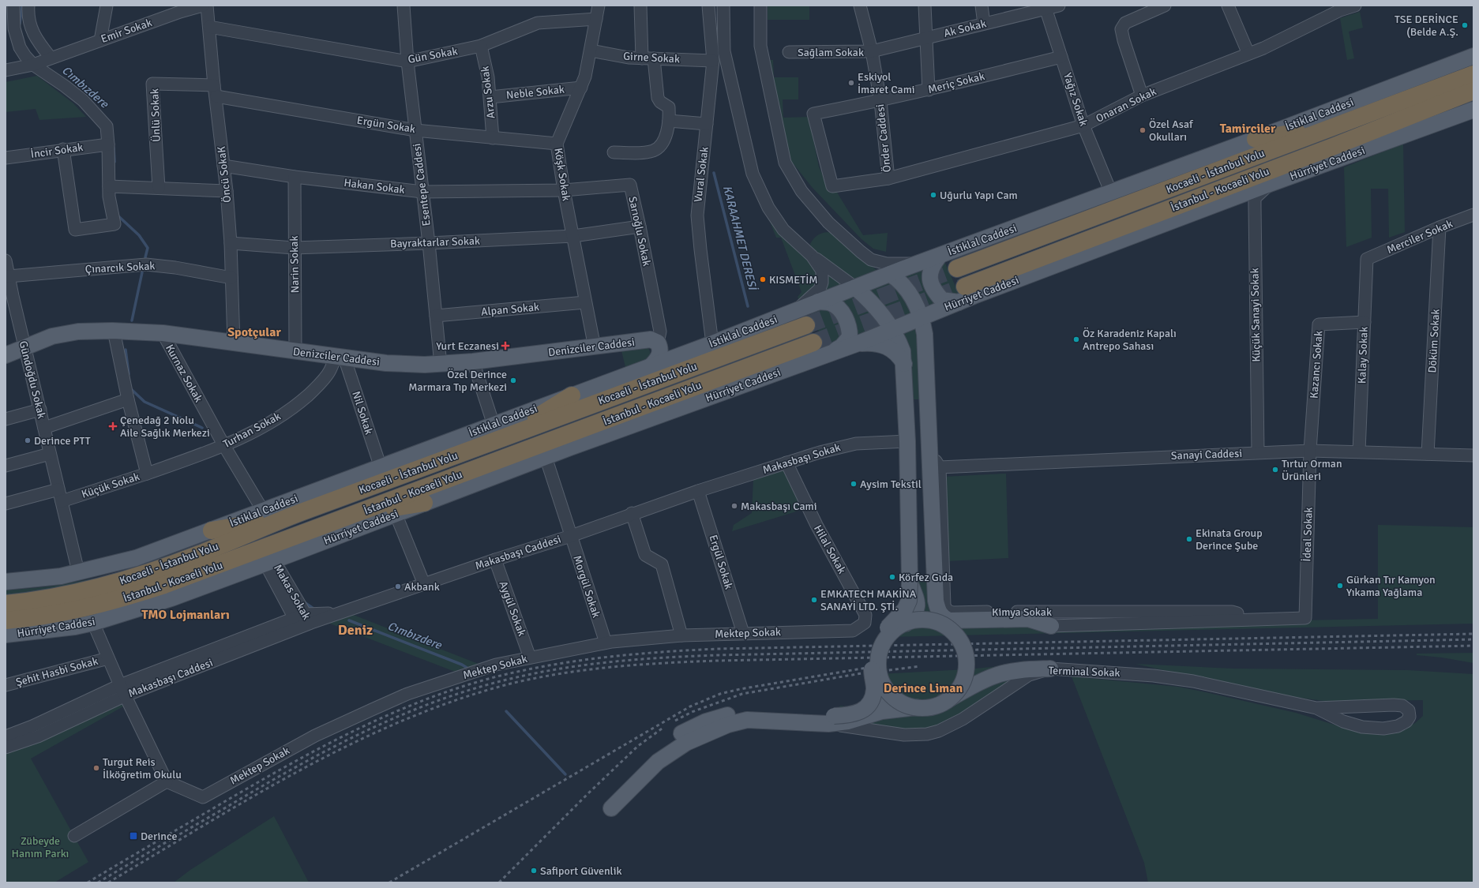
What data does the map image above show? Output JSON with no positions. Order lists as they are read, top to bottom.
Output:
{
  "streets": {
    "highway": ["Kocaeli - İstanbul Yolu", "İstanbul - Kocaeli Yolu"],
    "main road": ["İstiklal Caddesi", "Hürriyet Caddesi", "Denizciler Caddesi"],
    "street": [
      "Ak Sokak",
      "Emir Sokak",
      "Sağlam Sokak",
      "Gün Sokak",
      "Girne Sokak",
      "Meriç Sokak",
      "Arzu Sokak",
      "Neble Sokak",
      "Yağız Sokak",
      "Onaran Sokak",
      "Ünlü Sokak",
      "Ergün Sokak",
      "Önder Caddesi",
      "İncir Sokak",
      "Öncü SokaK",
      "Köşk Sokak",
      "Vural Sokak",
      "Esentepe Caddesi",
      "Hakan Sokak",
      "Sarıoğlu Sokak",
      "Merciler Sokak",
      "Bayraktarlar Sokak",
      "Narin Sokak",
      "Çınarcık Sokak",
      "Alpan Sokak",
      "Küçük Sanayi Sokak",
      "Döküm Sokak",
      "Kalay Sokak",
      "Kazancı Sokak",
      "Kurnaz Sokak",
      "Gündoğdu Sokak",
      "Nil Sokak",
      "Turhan Sokak",
      "Sanayi Caddesi",
      "Makasbaşı Sokak",
      "Küçük Sokak",
      "İdeal Sokak",
      "Hilal Sokak",
      "Makasbaşı Caddesi",
      "Ergül Sokak",
      "Morgül Sokak",
      "Makas Sokak",
      "Aygül Sokak",
      "Kimya Sokak",
      "Mektep Sokak",
      "Şehit Hasbi Sokak",
      "Terminal Sokak"
    ]
  },
  "crossings": [
    ["Ak Sokak", "Sağlam Sokak"],
    ["Ak Sokak", "Yağız Sokak"],
    ["Ak Sokak", "Önder Caddesi"],
    ["Sağlam Sokak", "Önder Caddesi"],
    ["Gün Sokak", "Arzu Sokak"],
    ["Gün Sokak", "Öncü SokaK"],
    ["Gün Sokak", "Köşk Sokak"],
    ["Gün Sokak", "Esentepe Caddesi"],
    ["Girne Sokak", "Köşk Sokak"],
    ["Girne Sokak", "Vural Sokak"],
    ["Meriç Sokak", "Yağız Sokak"],
    ["Meriç Sokak", "Onaran Sokak"],
    ["Meriç Sokak", "Önder Caddesi"],
    ["Arzu Sokak", "Neble Sokak"],
    ["Arzu Sokak", "Ergün Sokak"],
    ["Neble Sokak", "Köşk Sokak"],
    ["Yağız Sokak", "Onaran Sokak"],
    ["Yağız Sokak", "İstiklal Caddesi"],
    ["Onaran Sokak", "Önder Caddesi"],
    ["İstiklal Caddesi", "Vural Sokak"],
    ["İstiklal Caddesi", "Sarıoğlu Sokak"],
    ["İstiklal Caddesi", "Denizciler Caddesi"],
    ["İstiklal Caddesi", "Kurnaz Sokak"],
    ["İstiklal Caddesi", "Gündoğdu Sokak"],
    ["İstiklal Caddesi", "Nil Sokak"],
    ["Ünlü Sokak", "Ergün Sokak"],
    ["Ünlü Sokak", "Öncü SokaK"],
    ["Ergün Sokak", "Öncü SokaK"],
    ["Ergün Sokak", "Köşk Sokak"],
    ["Ergün Sokak", "Esentepe Caddesi"],
    ["Hürriyet Caddesi", "Morgül Sokak"],
    ["Hürriyet Caddesi", "Makas Sokak"],
    ["Öncü SokaK", "Hakan Sokak"],
    ["Öncü SokaK", "Bayraktarlar Sokak"],
    ["Öncü SokaK", "Çınarcık Sokak"],
    ["Öncü SokaK", "Denizciler Caddesi"],
    ["Köşk Sokak", "Hakan Sokak"],
    ["Köşk Sokak", "Sarıoğlu Sokak"],
    ["Köşk Sokak", "Bayraktarlar Sokak"],
    ["Köşk Sokak", "Alpan Sokak"],
    ["Köşk Sokak", "Denizciler Caddesi"],
    ["Esentepe Caddesi", "Hakan Sokak"],
    ["Esentepe Caddesi", "Bayraktarlar Sokak"],
    ["Esentepe Caddesi", "Alpan Sokak"],
    ["Esentepe Caddesi", "Denizciler Caddesi"],
    ["Hakan Sokak", "Sarıoğlu Sokak"],
    ["Hakan Sokak", "Narin Sokak"],
    ["Sarıoğlu Sokak", "Bayraktarlar Sokak"],
    ["Sarıoğlu Sokak", "Denizciler Caddesi"],
    ["Merciler Sokak", "Döküm Sokak"],
    ["Merciler Sokak", "Kalay Sokak"],
    ["Bayraktarlar Sokak", "Narin Sokak"],
    ["Narin Sokak", "Denizciler Caddesi"],
    ["Çınarcık Sokak", "Gündoğdu Sokak"],
    ["Küçük Sanayi Sokak", "Sanayi Caddesi"],
    ["Döküm Sokak", "Sanayi Caddesi"],
    ["Denizciler Caddesi", "Kurnaz Sokak"],
    ["Denizciler Caddesi", "Gündoğdu Sokak"],
    ["Denizciler Caddesi", "Nil Sokak"],
    ["Denizciler Caddesi", "Turhan Sokak"],
    ["Denizciler Caddesi", "Küçük Sokak"],
    ["Kalay Sokak", "Kazancı Sokak"],
    ["Kalay Sokak", "Sanayi Caddesi"],
    ["Kazancı Sokak", "Sanayi Caddesi"],
    ["Kazancı Sokak", "İdeal Sokak"],
    ["Kurnaz Sokak", "Turhan Sokak"],
    ["Gündoğdu Sokak", "Küçük Sokak"],
    ["Nil Sokak", "Turhan Sokak"],
    ["Turhan Sokak", "Küçük Sokak"],
    ["Sanayi Caddesi", "İdeal Sokak"],
    ["Sanayi Caddesi", "Kimya Sokak"],
    ["Makasbaşı Sokak", "Hilal Sokak"],
    ["Makasbaşı Sokak", "Makasbaşı Caddesi"],
    ["Makasbaşı Sokak", "Ergül Sokak"],
    ["İdeal Sokak", "Kimya Sokak"],
    ["Hilal Sokak", "Mektep Sokak"],
    ["Makasbaşı Caddesi", "Ergül Sokak"],
    ["Makasbaşı Caddesi", "Morgül Sokak"],
    ["Makasbaşı Caddesi", "Makas Sokak"],
    ["Makasbaşı Caddesi", "Aygül Sokak"],
    ["Ergül Sokak", "Mektep Sokak"],
    ["Morgül Sokak", "Mektep Sokak"],
    ["Aygül Sokak", "Mektep Sokak"]
  ],
  "districts": [
    "Tamirciler",
    "Spotçular",
    "TMO Lojmanları",
    "Deniz",
    "Derince Liman"
  ],
  "water": ["Cımbızdere", "KARAAHMET DERESİ"],
  "parks": ["Zübeyde Hanım Parkı"],
  "places": {
    "other": [
      "TSE DERİNCE (Belde A.Ş.",
      "Eskiyol İmaret Cami",
      "Özel Asaf Okulları",
      "Uğurlu Yapı Cam",
      "KISMETİM",
      "Öz Karadeniz Kapalı Antrepo Sahası",
      "Özel Derince Marmara Tıp Merkezi",
      "Derince PTT",
      "Tırtur Orman Ürünleri",
      "Aysim Tekstil",
      "Makasbaşı Cami",
      "Ekinata Group Derince Şube",
      "Körfez Gıda",
      "Gürkan Tır Kamyon Yıkama Yağlama",
      "Akbank",
      "EMKATECH MAKİNA SANAYİ LTD. ŞTİ.",
      "Turgut Reis İlköğretim Okulu",
      "Safiport Güvenlik"
    ],
    "health": ["Yurt Eczanesi", "Çenedağ 2 Nolu Aile Sağlık Merkezi"],
    "transit": ["Derince"]
  }
}
